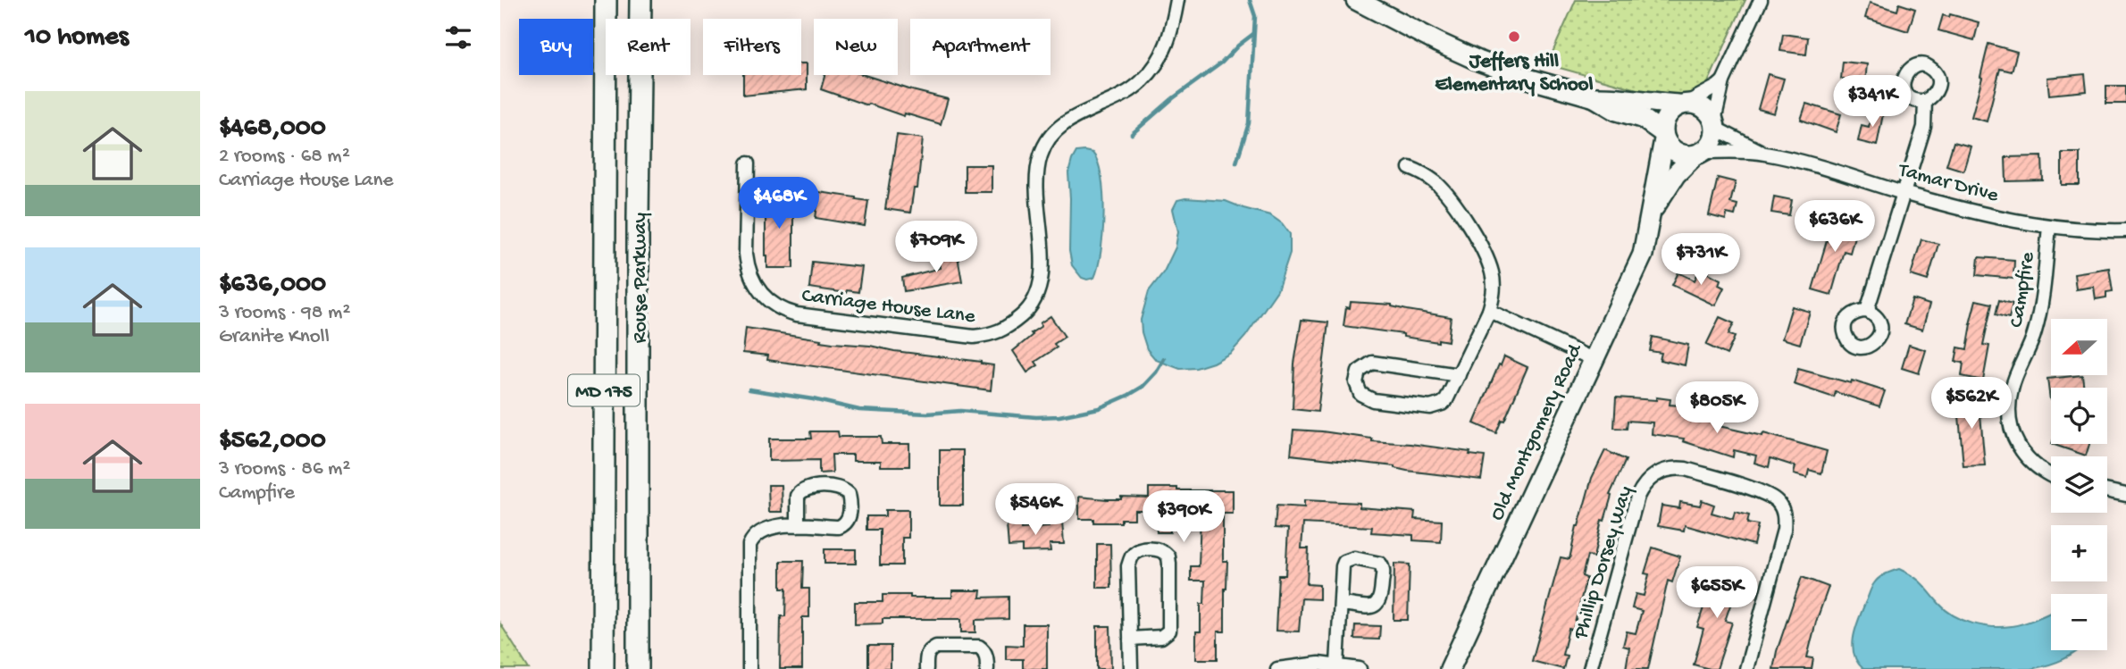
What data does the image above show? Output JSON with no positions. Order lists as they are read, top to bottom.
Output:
{
  "streets": {
    "main road": ["Rouse Parkway", "MD 175"],
    "street": [
      "Tamar Drive",
      "Campfire",
      "Carriage House Lane",
      "Old Montgomery Road",
      "Phillip Dorsey Way"
    ]
  },
  "crossings": [
    ["Tamar Drive", "Campfire"],
    ["Tamar Drive", "Old Montgomery Road"]
  ],
  "places": ["Jeffers Hill Elementary School"],
  "north": "left",
  "page": {
    "heading": "10 homes",
    "chip": [
      "Buy",
      "Rent",
      "Filters",
      "New",
      "Apartment"
    ],
    "list": [
      {
        "name": "$468,000",
        "note": "2 rooms · 68 m² · Carriage House Lane"
      },
      {
        "name": "$636,000",
        "note": "3 rooms · 98 m² · Granite Knoll"
      },
      {
        "name": "$562,000",
        "note": "3 rooms · 86 m² · Campfire"
      }
    ],
    "price": [
      "$341K",
      "$468K",
      "$636K",
      "$709K",
      "$731K",
      "$562K",
      "$805K",
      "$546K",
      "$390K",
      "$655K"
    ],
    "map_buttons": ["+", "−"]
  }
}
